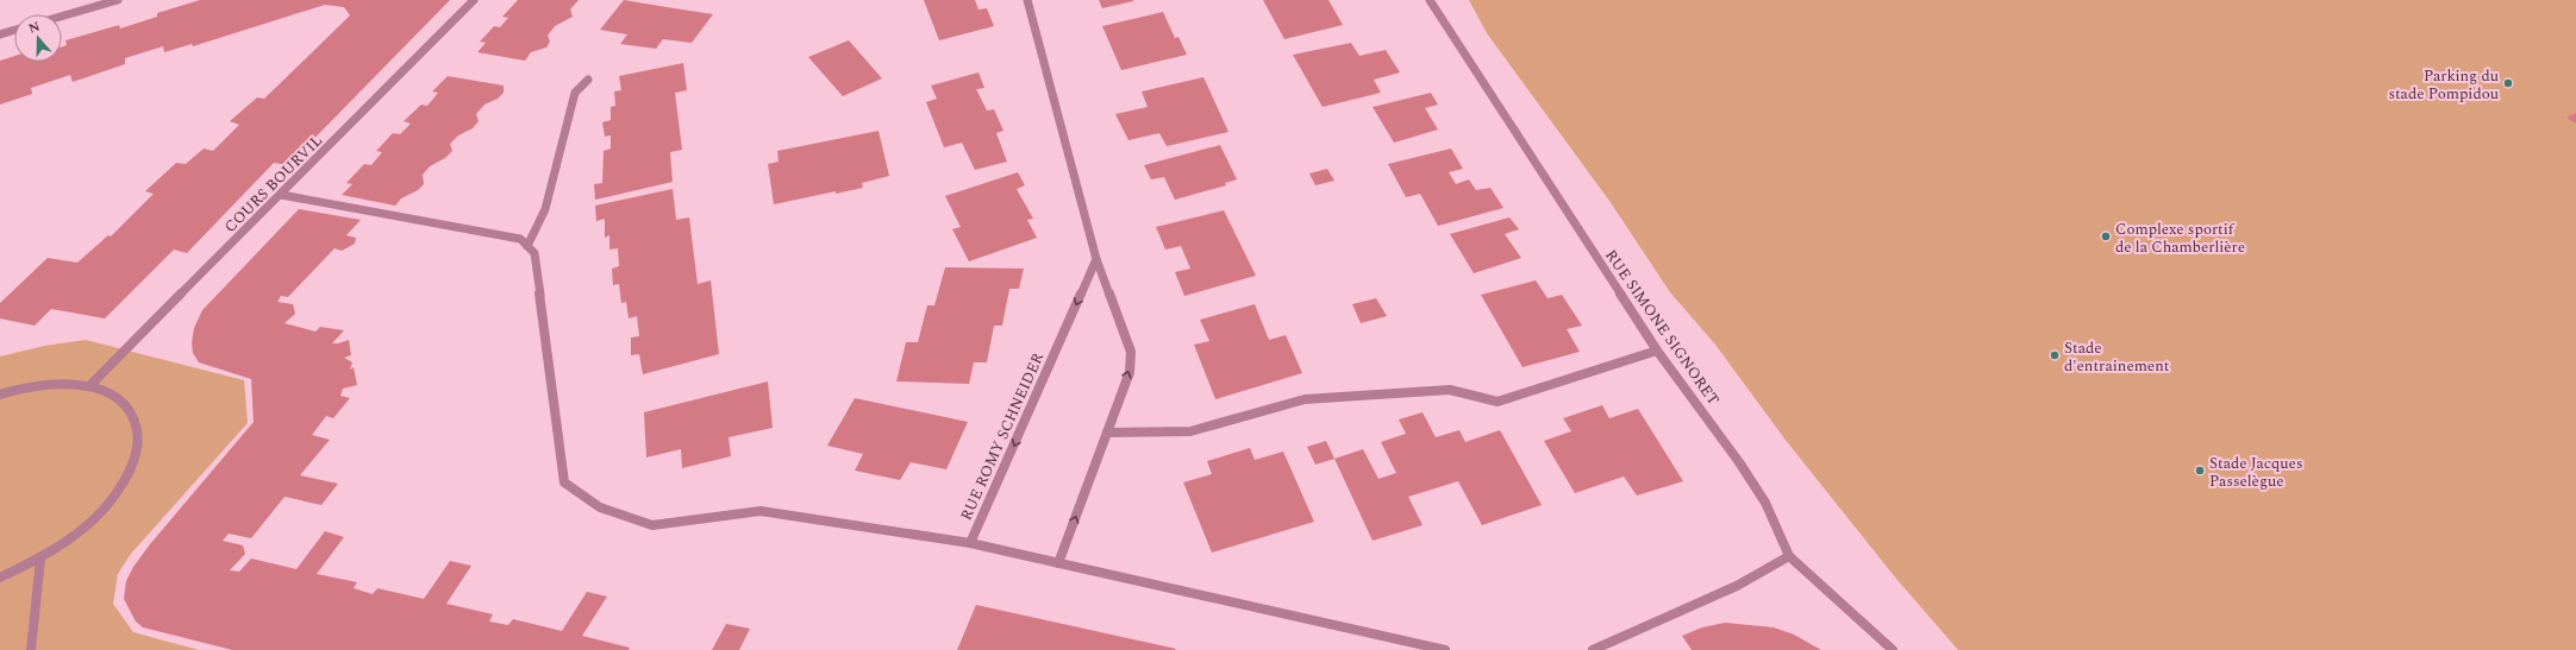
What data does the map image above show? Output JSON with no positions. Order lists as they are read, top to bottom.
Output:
{
  "streets": {
    "street": ["COURS BOURVIL", "RUE SIMONE SIGNORET", "RUE ROMY SCHNEIDER"]
  },
  "one_way": ["RUE ROMY SCHNEIDER"],
  "places": [
    "Parking du stade Pompidou",
    "Complexe sportif de la Chamberlière",
    "Stade d'entrainement",
    "Stade Jacques Passelègue"
  ],
  "north": "top"
}
